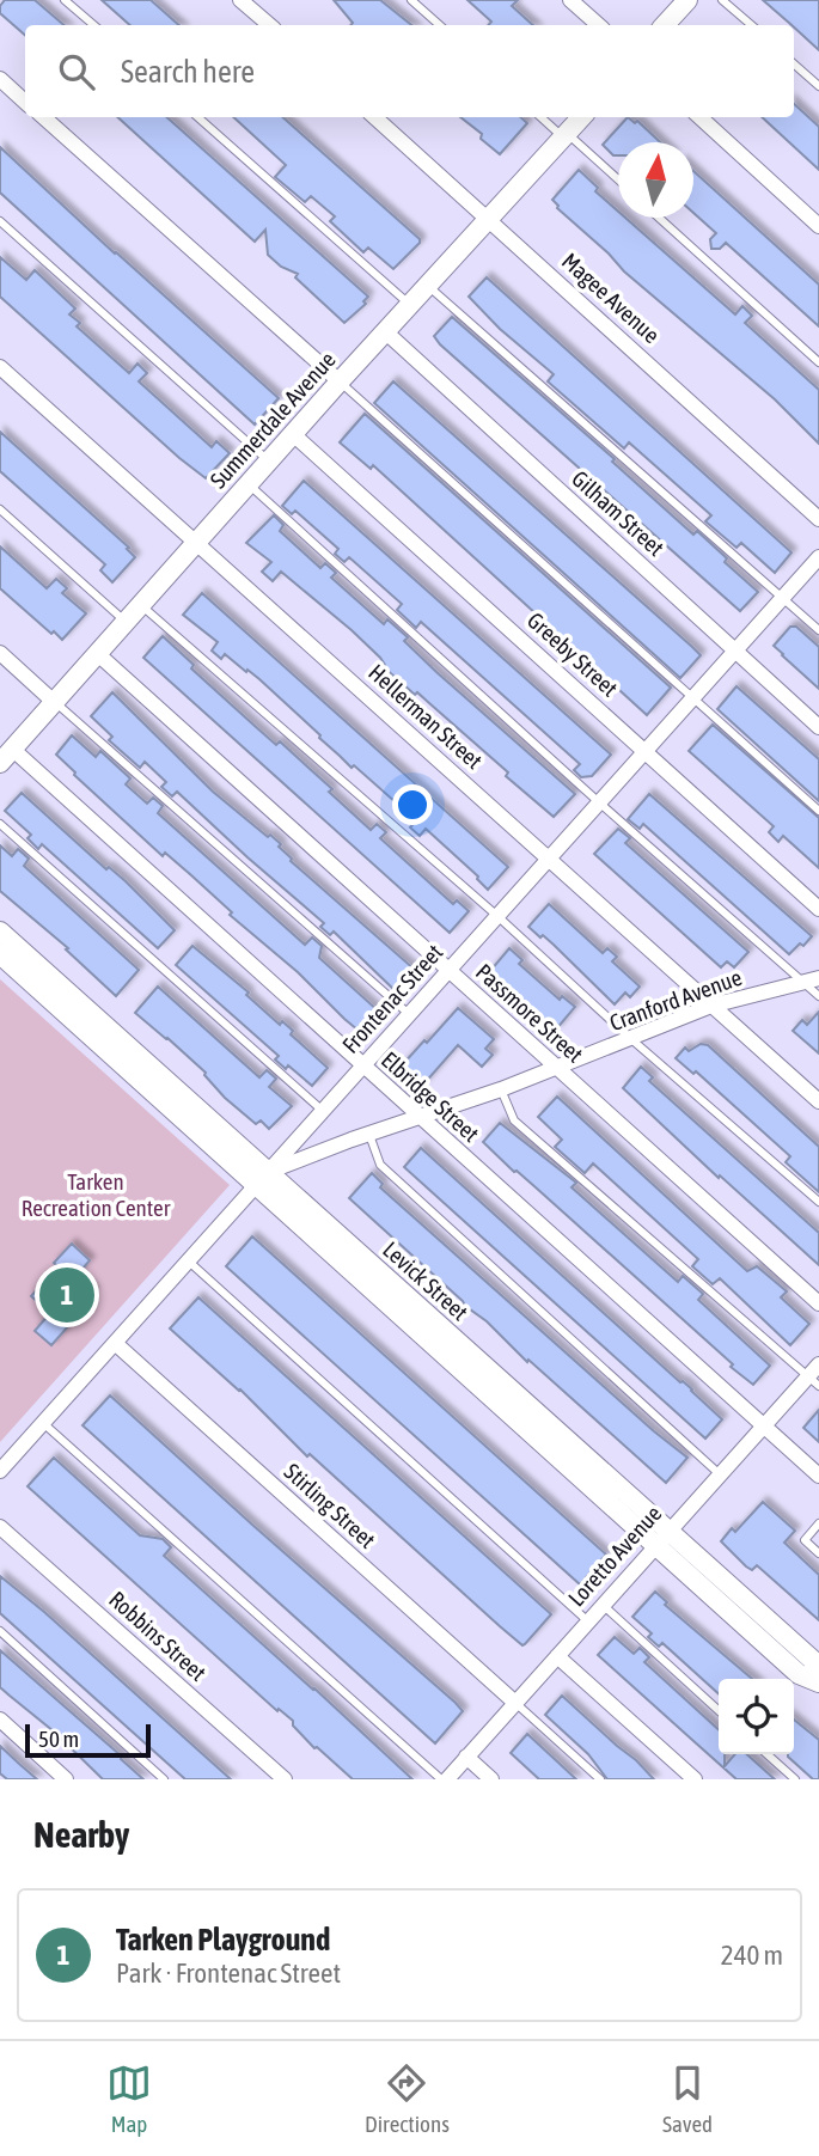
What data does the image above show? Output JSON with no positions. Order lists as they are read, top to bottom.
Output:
{
  "streets": {
    "main road": ["Summerdale Avenue", "Levick Street"],
    "street": [
      "Magee Avenue",
      "Gilham Street",
      "Greeby Street",
      "Hellerman Street",
      "Frontenac Street",
      "Cranford Avenue",
      "Passmore Street",
      "Elbridge Street",
      "Stirling Street",
      "Loretto Avenue",
      "Robbins Street"
    ]
  },
  "crossings": [
    ["Magee Avenue", "Summerdale Avenue"],
    ["Summerdale Avenue", "Gilham Street"],
    ["Summerdale Avenue", "Greeby Street"],
    ["Summerdale Avenue", "Hellerman Street"],
    ["Summerdale Avenue", "Passmore Street"],
    ["Summerdale Avenue", "Elbridge Street"],
    ["Gilham Street", "Frontenac Street"],
    ["Greeby Street", "Frontenac Street"],
    ["Hellerman Street", "Frontenac Street"],
    ["Hellerman Street", "Cranford Avenue"],
    ["Frontenac Street", "Cranford Avenue"],
    ["Frontenac Street", "Passmore Street"],
    ["Frontenac Street", "Elbridge Street"],
    ["Frontenac Street", "Levick Street"],
    ["Frontenac Street", "Stirling Street"],
    ["Cranford Avenue", "Passmore Street"],
    ["Cranford Avenue", "Elbridge Street"],
    ["Cranford Avenue", "Levick Street"],
    ["Elbridge Street", "Loretto Avenue"],
    ["Levick Street", "Loretto Avenue"],
    ["Stirling Street", "Loretto Avenue"]
  ],
  "parks": ["Tarken Recreation Center"],
  "scale_bar": "50 m",
  "north": "top",
  "page": {
    "search": "Search here",
    "pins": "1",
    "scale": "50 m",
    "heading": "Nearby",
    "list": [
      {
        "mark": "1",
        "name": "Tarken Playground",
        "note": "Park · Frontenac Street",
        "value": "240 m"
      }
    ],
    "nav": ["Map", "Directions", "Saved"]
  }
}
